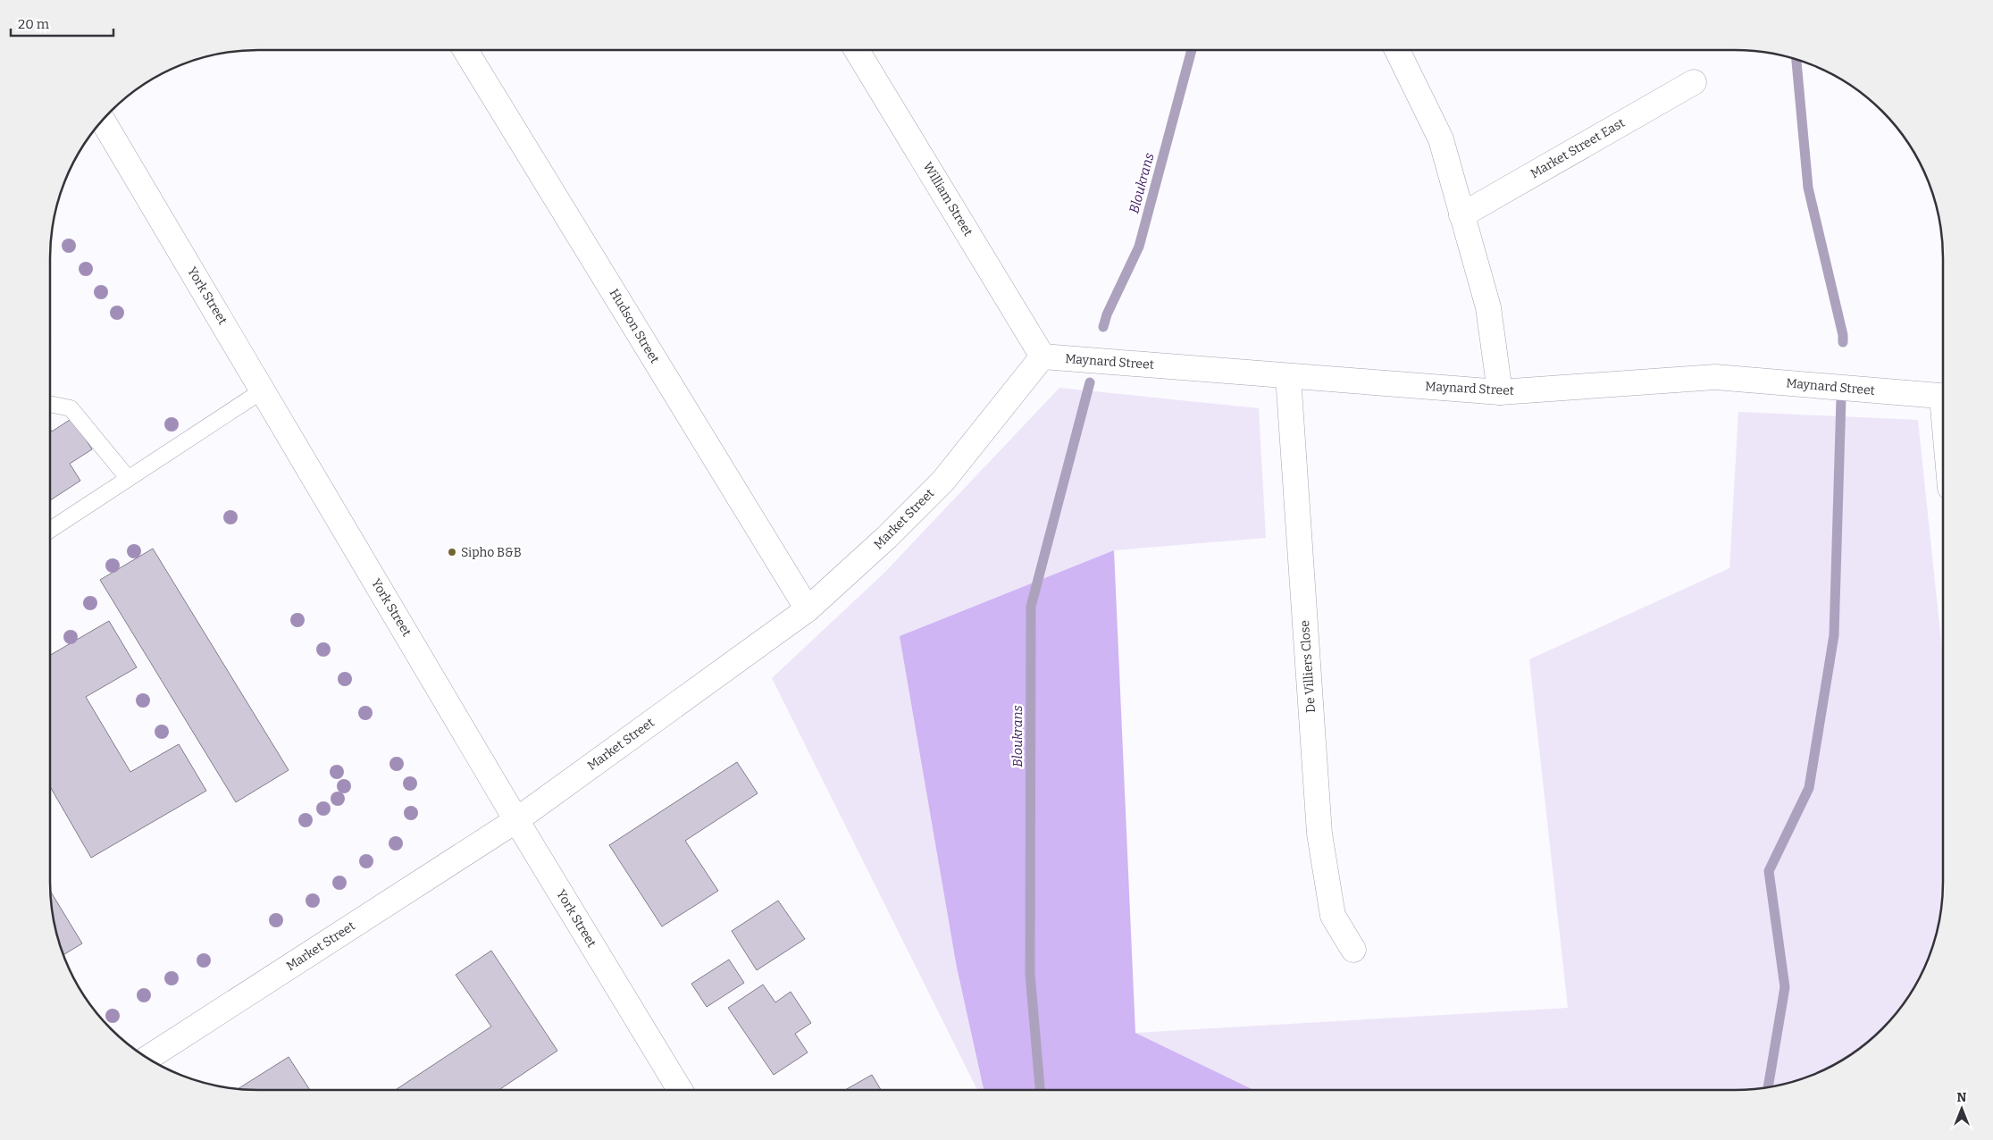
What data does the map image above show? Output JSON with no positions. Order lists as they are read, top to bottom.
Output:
{
  "streets": {
    "street": [
      "Market Street East",
      "William Street",
      "York Street",
      "Hudson Street",
      "Maynard Street",
      "Market Street",
      "De Villiers Close"
    ]
  },
  "crossings": [
    ["William Street", "Maynard Street"],
    ["William Street", "Market Street"],
    ["York Street", "Market Street"],
    ["Hudson Street", "Market Street"],
    ["Maynard Street", "Market Street"],
    ["Maynard Street", "De Villiers Close"]
  ],
  "water": ["Bloukrans"],
  "places": ["Sipho B&B"],
  "scale_bar": "20 m",
  "north": "top"
}
